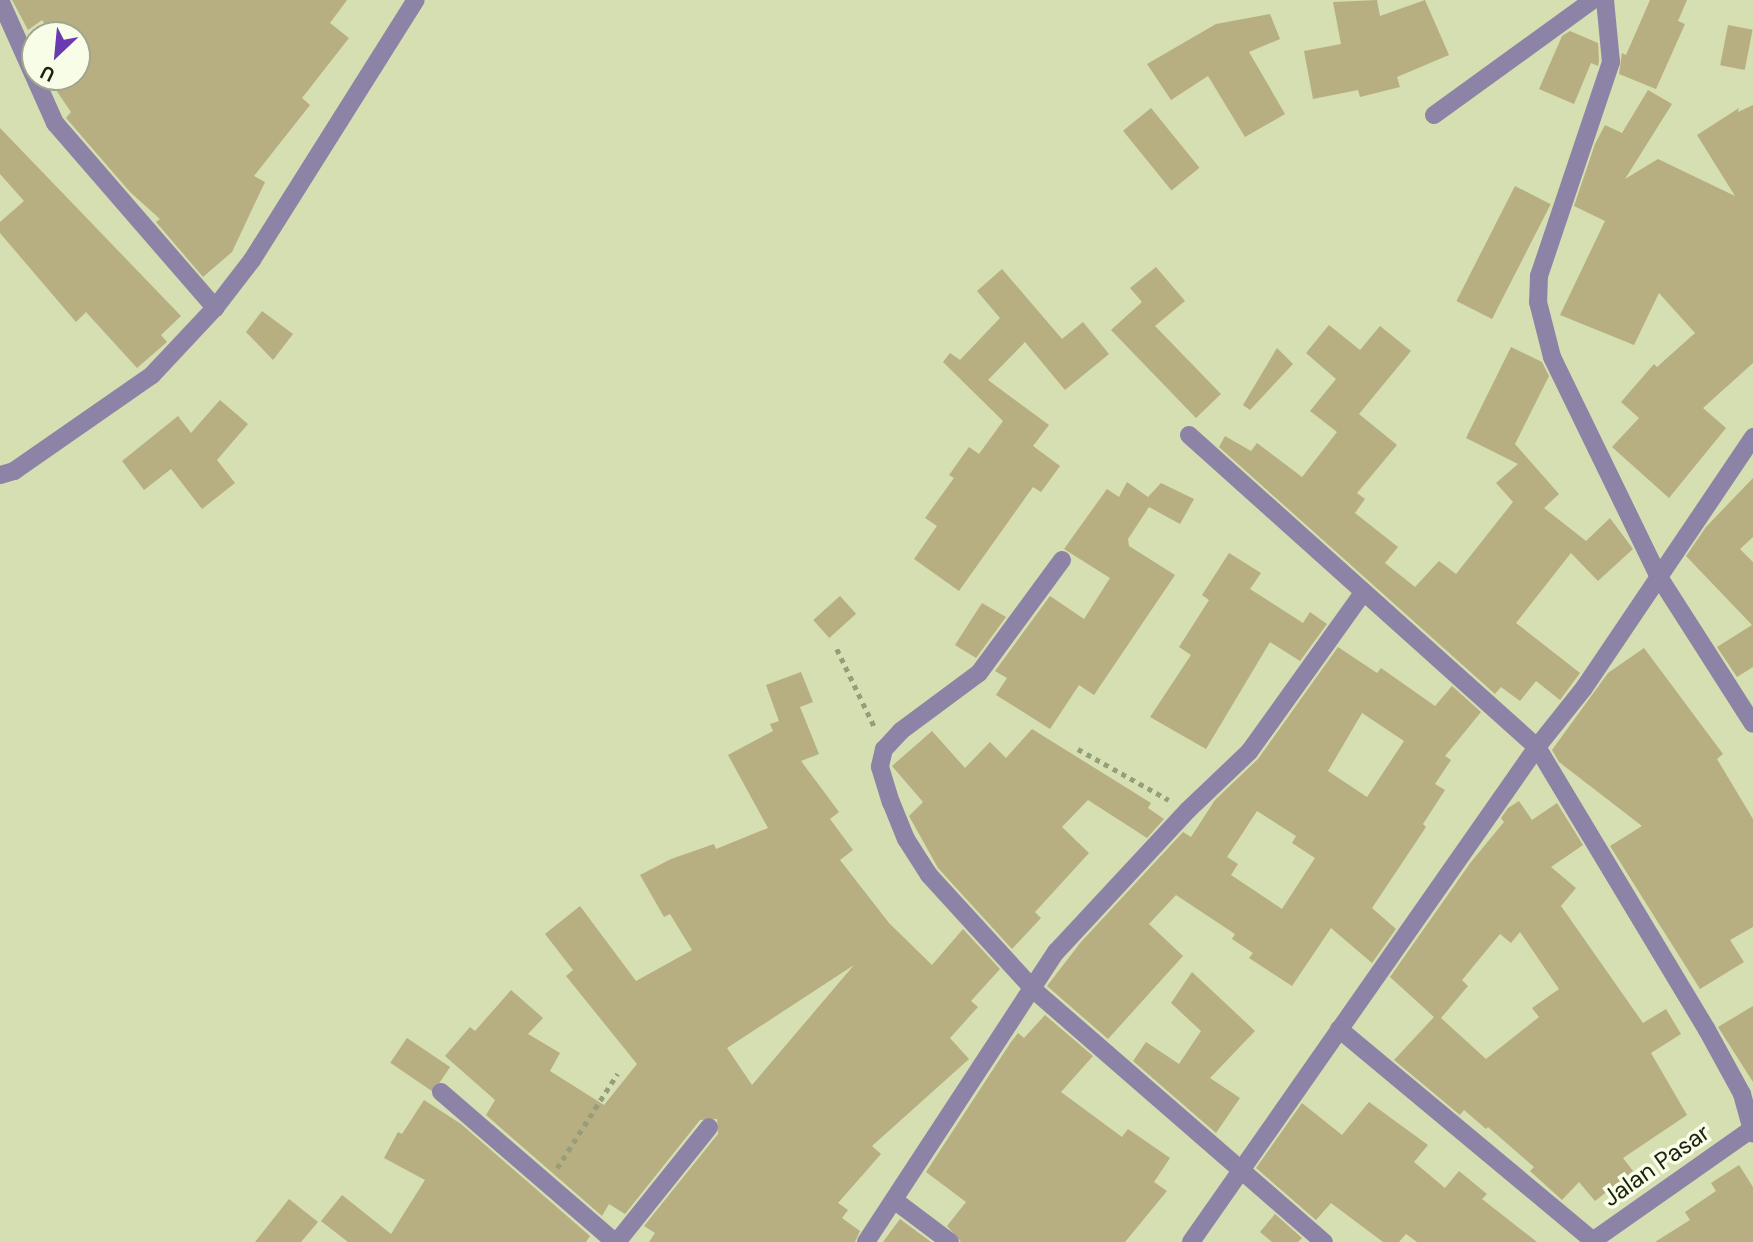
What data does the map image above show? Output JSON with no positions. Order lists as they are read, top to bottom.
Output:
{
  "streets": {
    "street": ["Jalan Pasar"]
  },
  "north": "bottom left"
}
